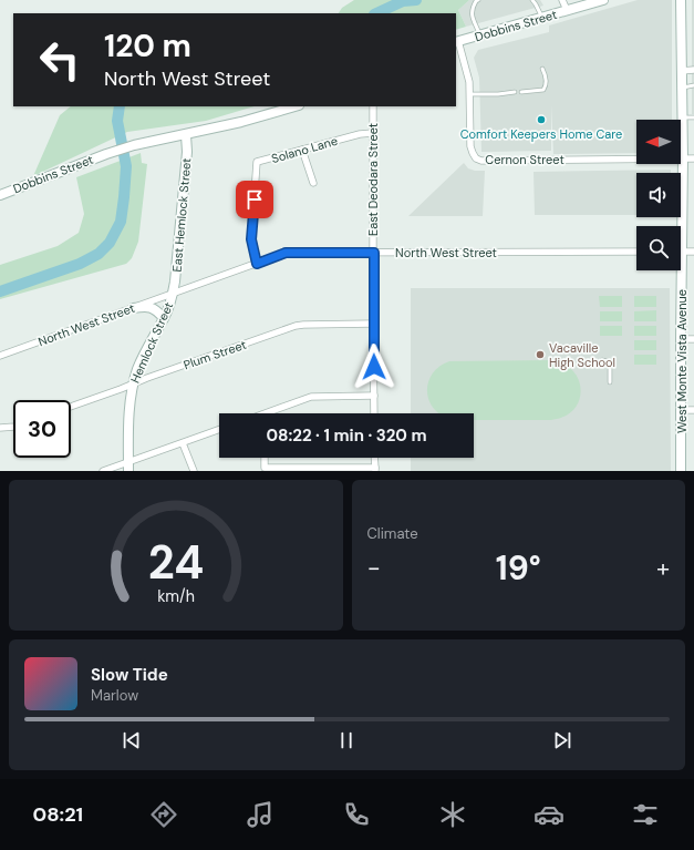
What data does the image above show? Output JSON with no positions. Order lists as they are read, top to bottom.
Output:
{
  "streets": {
    "street": [
      "Dobbins Street",
      "Solano Lane",
      "Cernon Street",
      "East Deodara Street",
      "East Hemlock Street",
      "North West Street",
      "Hemlock Street",
      "Plum Street",
      "West Monte Vista Avenue"
    ]
  },
  "crossings": [
    ["Dobbins Street", "Cernon Street"],
    ["Dobbins Street", "East Hemlock Street"],
    ["Solano Lane", "East Deodara Street"],
    ["Solano Lane", "North West Street"],
    ["Cernon Street", "West Monte Vista Avenue"],
    ["East Deodara Street", "North West Street"],
    ["East Deodara Street", "Plum Street"],
    ["East Hemlock Street", "North West Street"],
    ["East Hemlock Street", "Hemlock Street"],
    ["North West Street", "Hemlock Street"],
    ["Hemlock Street", "Plum Street"]
  ],
  "places": ["Comfort Keepers Home Care", "Vacaville High School"],
  "north": "left",
  "page": {
    "turn": ["120 m", "North West Street"],
    "limit": "30",
    "trip": "08:22 · 1 min · 320 m",
    "tile": "Climate",
    "heat": ["−", "19°", "+"],
    "song": ["Slow Tide", "Marlow"],
    "tabs": "08:21",
    "gauge": ["24", "km/h"]
  }
}
